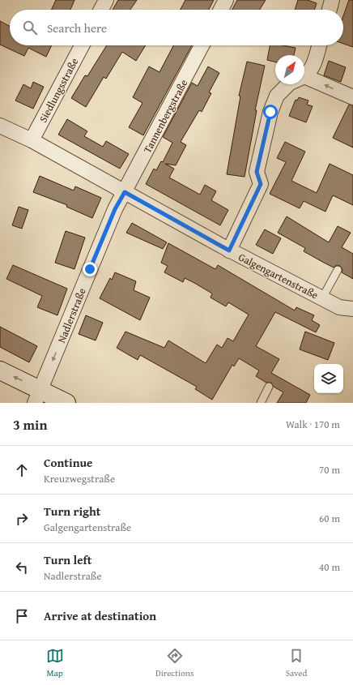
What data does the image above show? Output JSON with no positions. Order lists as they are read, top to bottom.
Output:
{
  "streets": {
    "street": [
      "Siedlungsstraße",
      "Tannenbergstraße",
      "Galgengartenstraße",
      "Nadlerstraße"
    ]
  },
  "crossings": [
    ["Siedlungsstraße", "Galgengartenstraße"],
    ["Tannenbergstraße", "Galgengartenstraße"],
    ["Tannenbergstraße", "Nadlerstraße"],
    ["Galgengartenstraße", "Nadlerstraße"]
  ],
  "one_way": ["Nadlerstraße"],
  "north": "top right",
  "page": {
    "search": "Search here",
    "heading": ["3 min", "Walk · 170 m"],
    "list": [
      ["Continue", "Kreuzwegstraße", "70 m"],
      ["Turn right", "Galgengartenstraße", "60 m"],
      ["Turn left", "Nadlerstraße", "40 m"],
      "Arrive at destination"
    ],
    "nav": ["Map", "Directions", "Saved"]
  }
}
